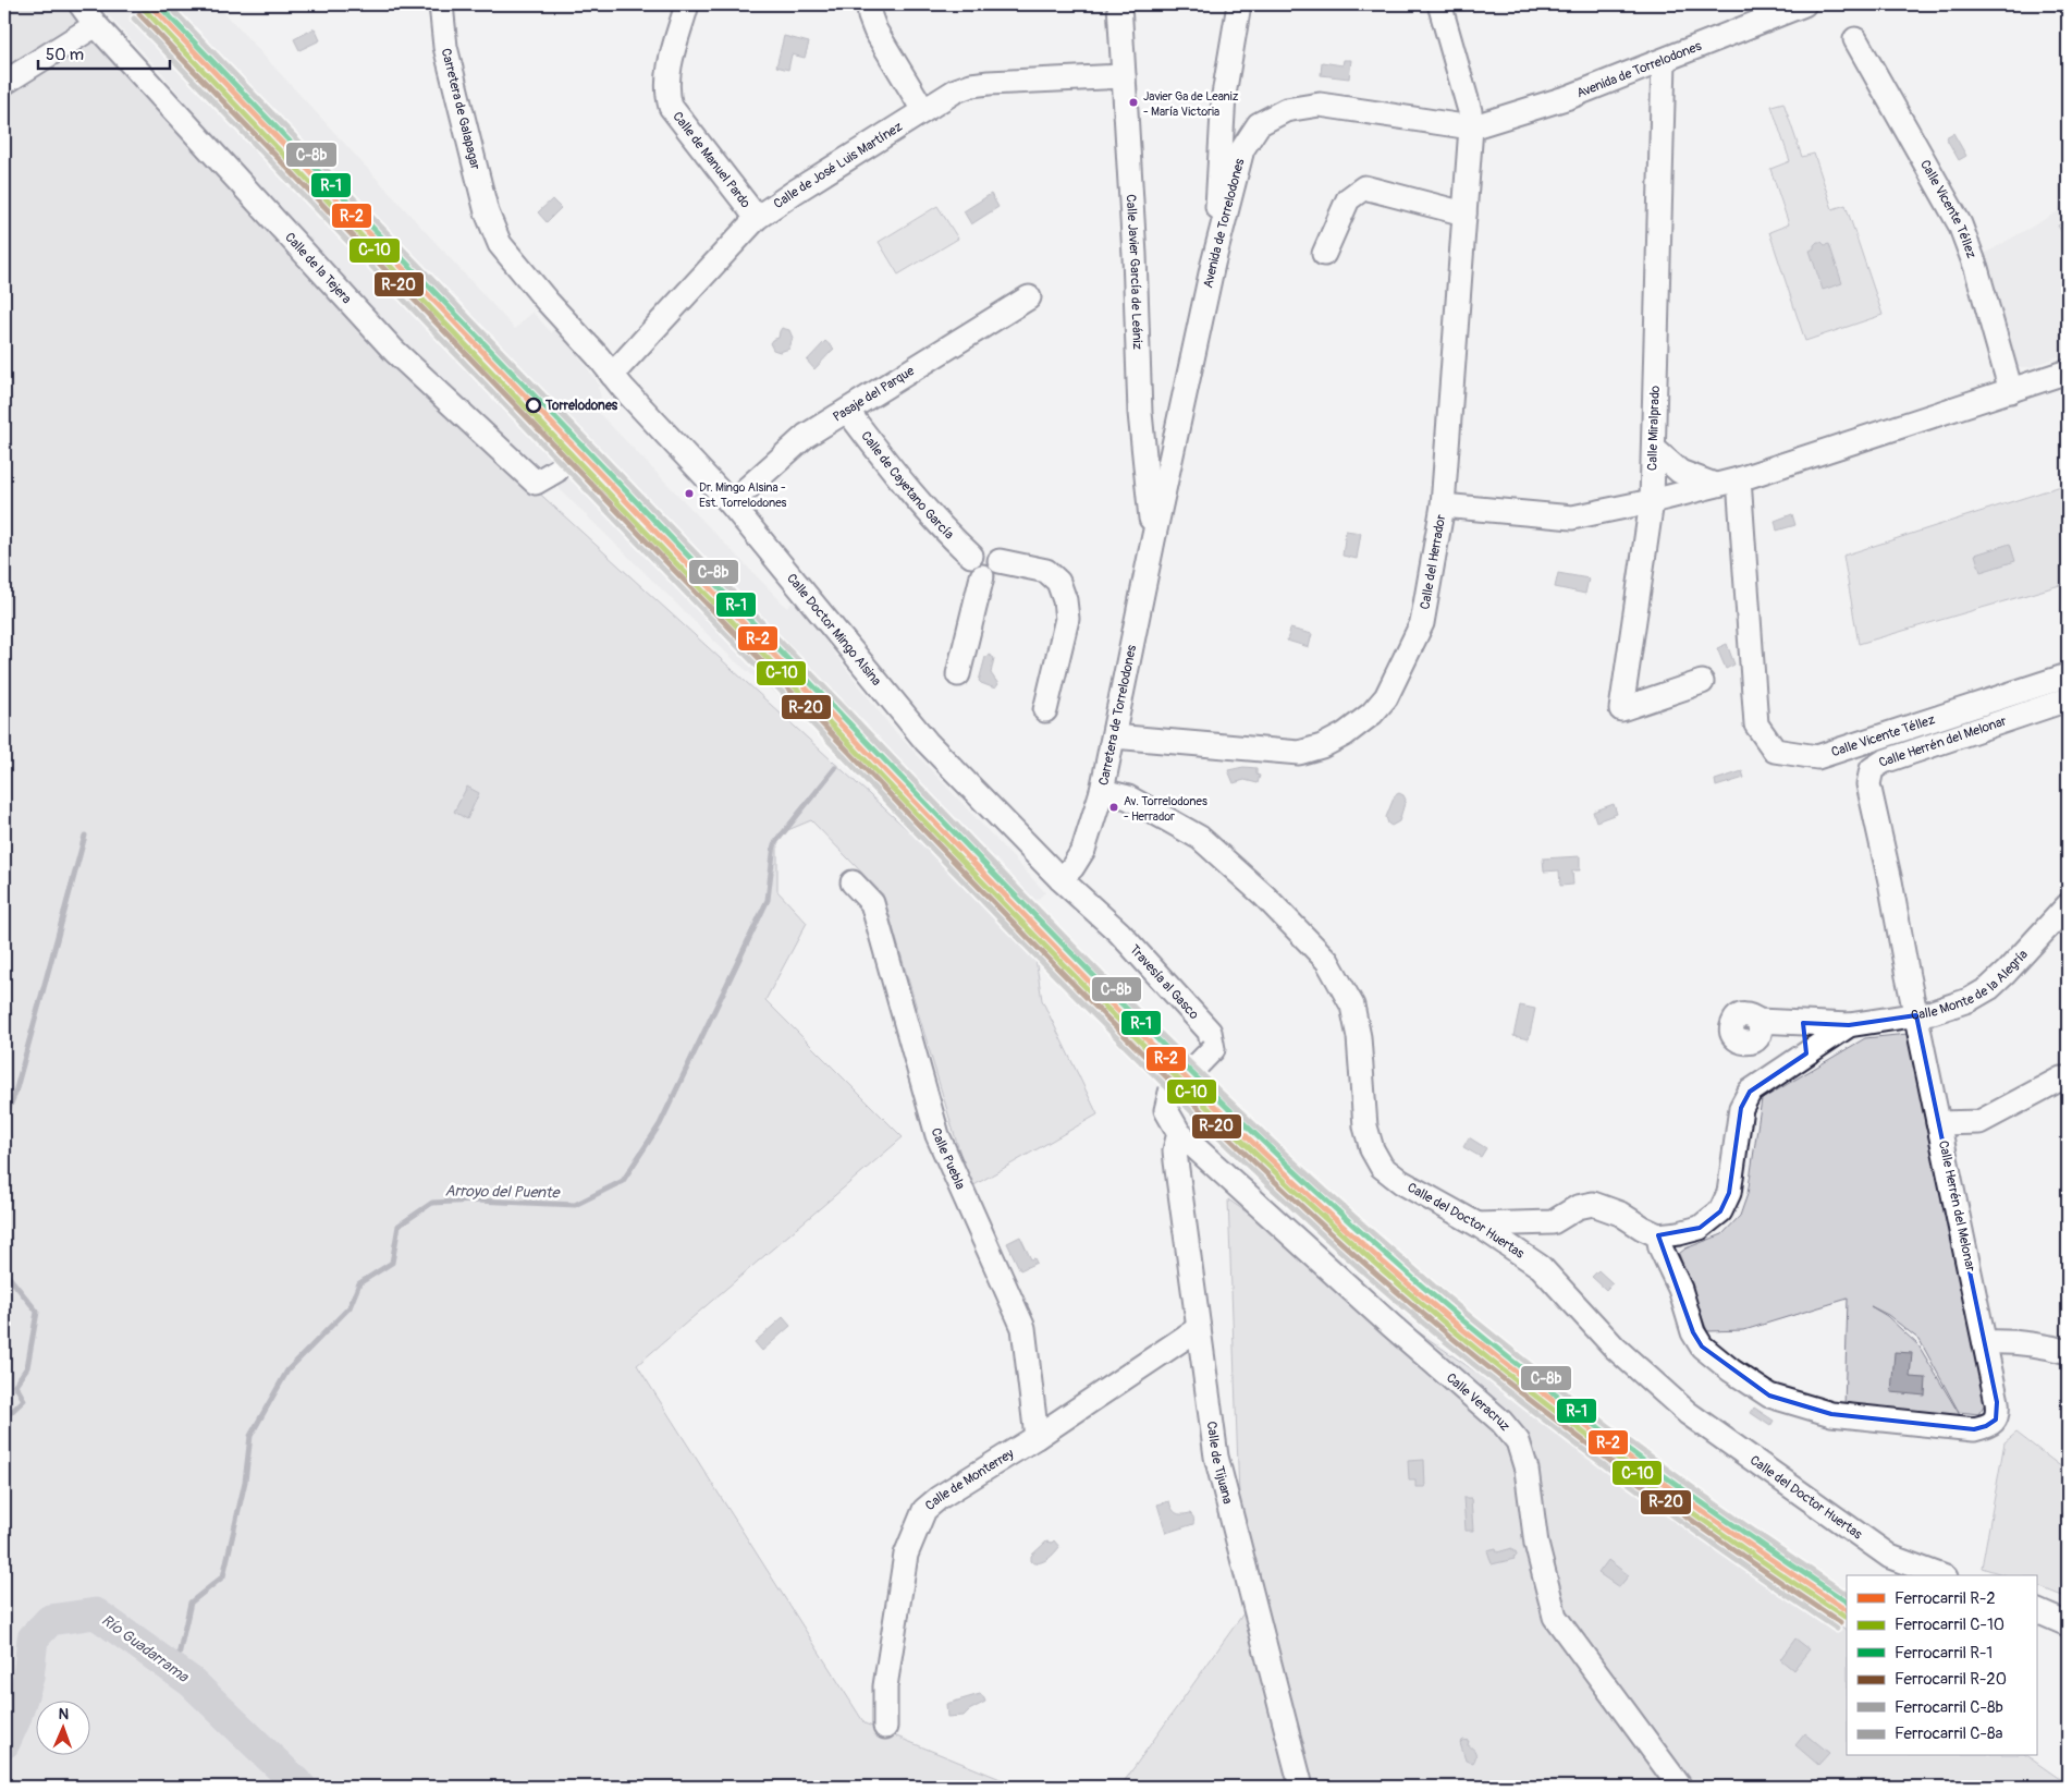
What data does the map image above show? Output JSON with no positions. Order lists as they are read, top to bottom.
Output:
{
  "streets": {
    "street": [
      "Avenida de Torrelodones",
      "Carretera de Galapagar",
      "Calle de Manuel Pardo",
      "Calle de José Luis Martínez",
      "Calle Vicente Téllez",
      "Calle de la Tejera",
      "Calle Javier García de Leániz",
      "Pasaje del Parque",
      "Calle Miralprado",
      "Calle de Cayetano García",
      "Calle del Herrador",
      "Calle Doctor Mingo Alsina",
      "Carretera de Torrelodones",
      "Calle Herrén del Melonar",
      "Travesía al Gasco",
      "Calle Monte de la Alegría",
      "Calle Puebla",
      "Calle del Doctor Huertas",
      "Calle Veracruz",
      "Calle de Tijuana",
      "Calle de Monterrey"
    ]
  },
  "crossings": [
    ["Avenida de Torrelodones", "Calle Javier García de Leániz"],
    ["Avenida de Torrelodones", "Calle Miralprado"],
    ["Avenida de Torrelodones", "Calle del Herrador"],
    ["Avenida de Torrelodones", "Carretera de Torrelodones"],
    ["Carretera de Galapagar", "Calle de José Luis Martínez"],
    ["Carretera de Galapagar", "Calle Doctor Mingo Alsina"],
    ["Calle de Manuel Pardo", "Calle de José Luis Martínez"],
    ["Calle de José Luis Martínez", "Calle Javier García de Leániz"],
    ["Calle de José Luis Martínez", "Calle Doctor Mingo Alsina"],
    ["Calle Javier García de Leániz", "Carretera de Torrelodones"],
    ["Pasaje del Parque", "Calle de Cayetano García"],
    ["Pasaje del Parque", "Calle Doctor Mingo Alsina"],
    ["Calle del Herrador", "Carretera de Torrelodones"],
    ["Calle Doctor Mingo Alsina", "Carretera de Torrelodones"],
    ["Calle Doctor Mingo Alsina", "Travesía al Gasco"],
    ["Carretera de Torrelodones", "Travesía al Gasco"],
    ["Carretera de Torrelodones", "Calle del Doctor Huertas"],
    ["Calle Herrén del Melonar", "Calle Monte de la Alegría"],
    ["Travesía al Gasco", "Calle Veracruz"],
    ["Calle Puebla", "Calle de Monterrey"],
    ["Calle Veracruz", "Calle de Tijuana"],
    ["Calle de Tijuana", "Calle de Monterrey"]
  ],
  "water": ["Arroyo del Puente", "Río Guadarrama"],
  "places": [
    "Javier Gª de Leaniz - María Victoria",
    "Torrelodones",
    "Dr. Mingo Alsina - Est. Torrelodones",
    "Av. Torrelodones - Herrador"
  ],
  "lines": [
    "rail line R-2",
    "rail line R-1",
    "rail line C-8b",
    "rail line C-10",
    "rail line R-20",
    "rail line C-8a"
  ],
  "legend": [
    "Ferrocarril R-2",
    "Ferrocarril C-10",
    "Ferrocarril R-1",
    "Ferrocarril R-20",
    "Ferrocarril C-8b",
    "Ferrocarril C-8a"
  ],
  "scale_bar": "50 m",
  "north": "top"
}
